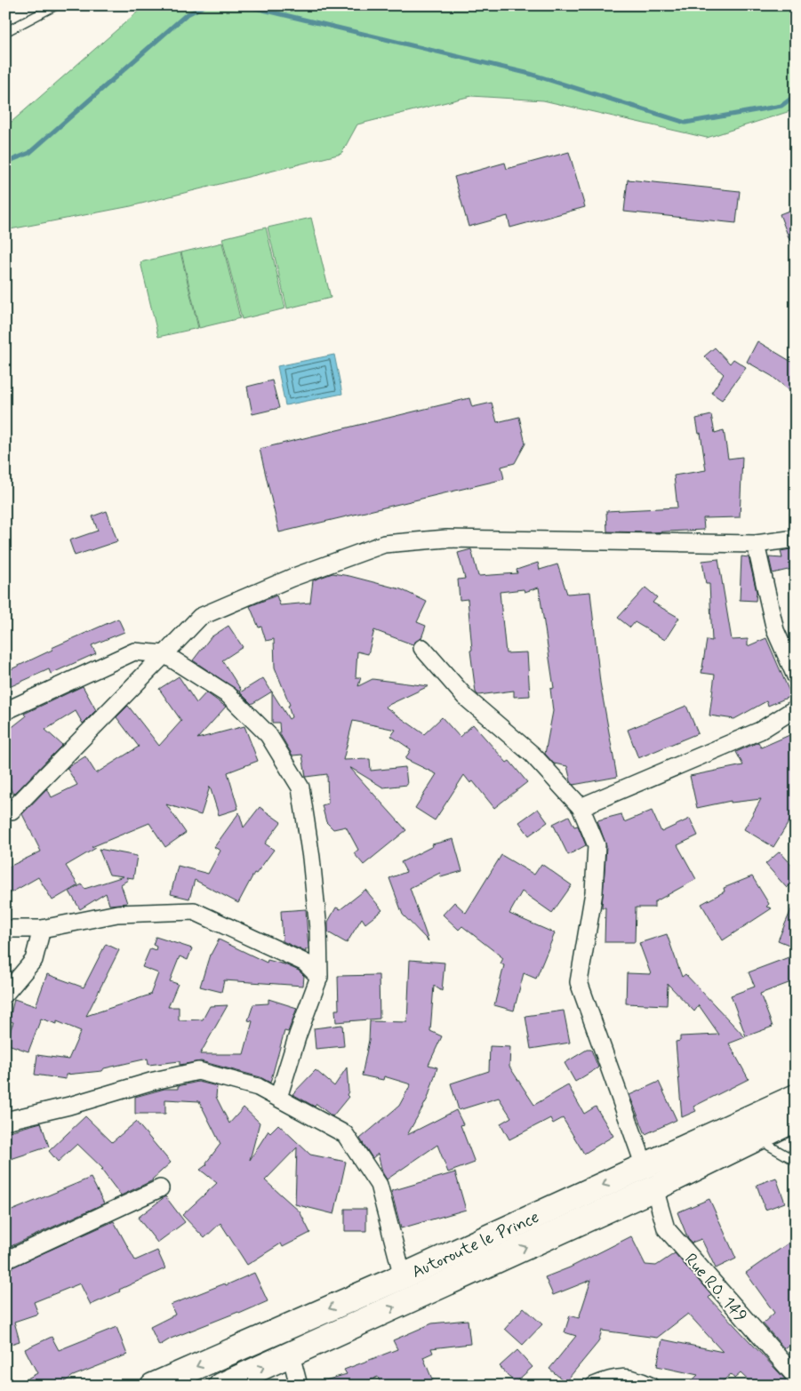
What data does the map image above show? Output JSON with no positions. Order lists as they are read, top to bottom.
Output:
{
  "streets": {
    "main road": ["Autoroute le Prince"],
    "street": ["Rue RO. 149"]
  },
  "crossings": [
    ["Autoroute le Prince", "Rue RO. 149"]
  ]
}
